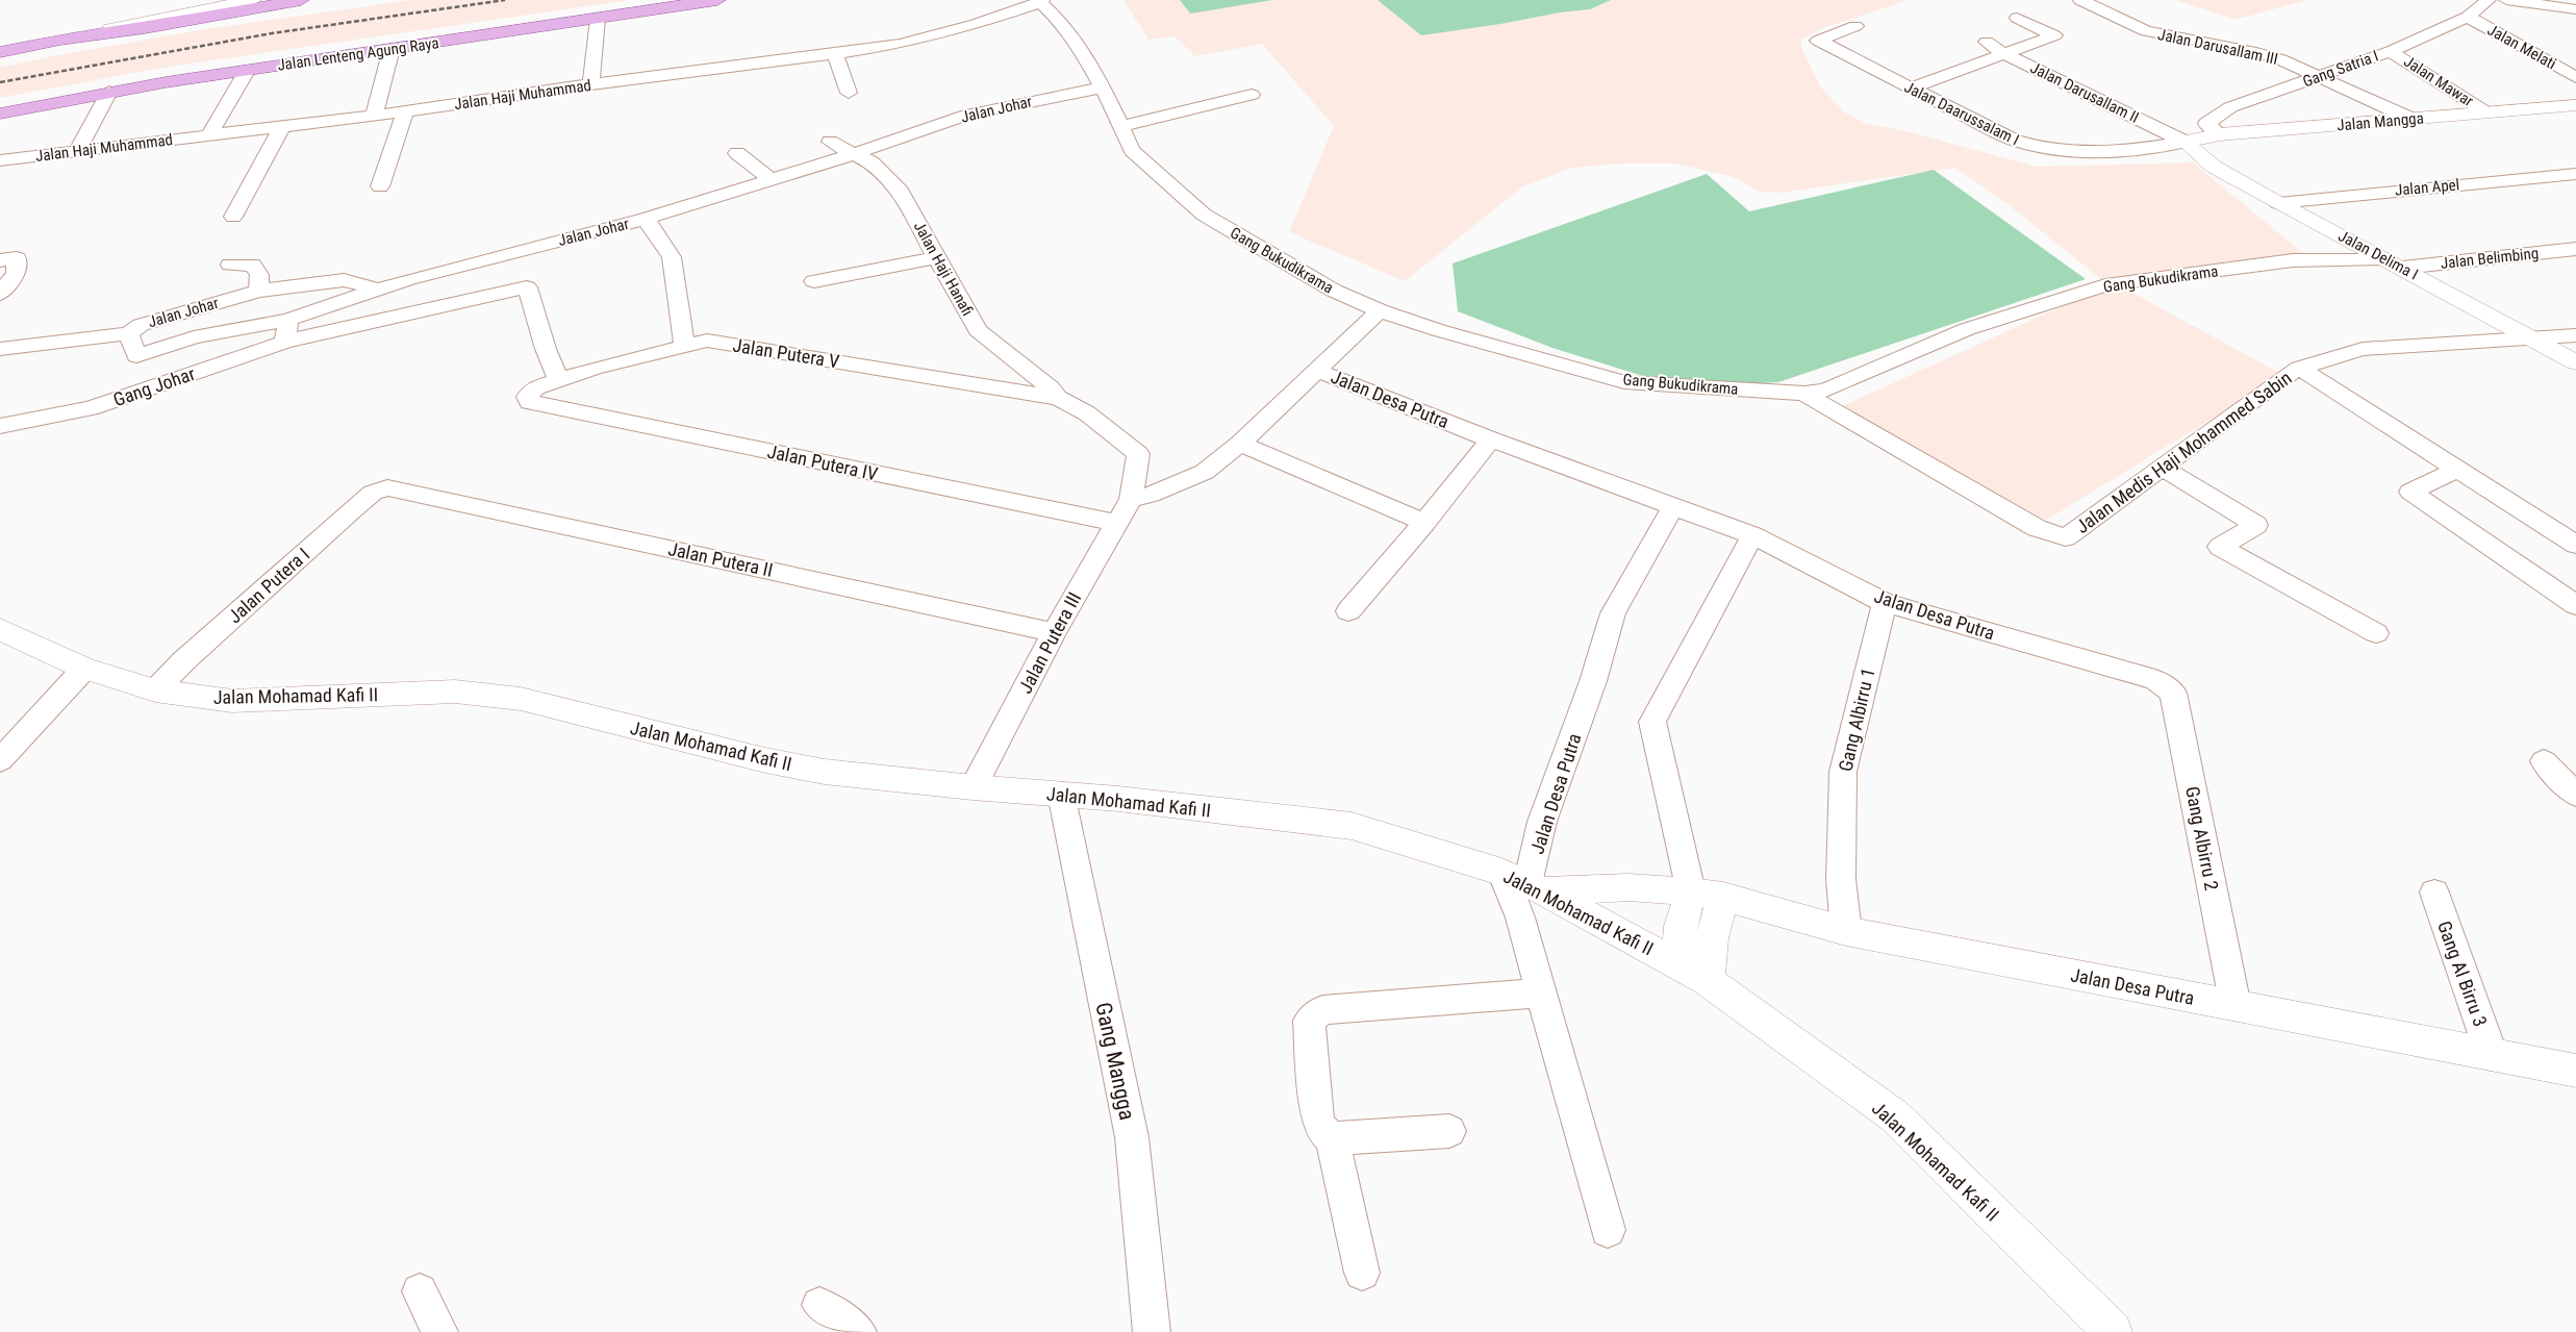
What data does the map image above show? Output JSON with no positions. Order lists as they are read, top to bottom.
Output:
{
  "streets": {
    "main road": [
      "Jalan Lenteng Agung Raya",
      "Jalan Mangga",
      "Jalan Delima I",
      "Jalan Desa Putra",
      "Jalan Mohamad Kafi II"
    ],
    "street": [
      "Jalan Darusallam III",
      "Jalan Melati",
      "Gang Satria I",
      "Jalan Mawar",
      "Jalan Darusallam II",
      "Jalan Haji Muhammad",
      "Jalan Johar",
      "Jalan Daarussalam I",
      "Jalan Apel",
      "Jalan Belimbing",
      "Gang Bukudikrama",
      "Jalan Haji Hanafi",
      "Jalan Putera V",
      "Gang Johar",
      "Jalan Medis Haji Mohammed Sabin",
      "Jalan Putera IV",
      "Jalan Putera II",
      "Jalan Putera I",
      "Jalan Putera III",
      "Gang Albirru 1",
      "Gang Albirru 2",
      "Gang Al Birru 3",
      "Gang Mangga"
    ]
  },
  "crossings": [
    ["Jalan Darusallam III", "Gang Satria I"],
    ["Jalan Darusallam III", "Jalan Mangga"],
    ["Jalan Melati", "Gang Satria I"],
    ["Gang Satria I", "Jalan Mawar"],
    ["Gang Satria I", "Jalan Mangga"],
    ["Jalan Mawar", "Jalan Mangga"],
    ["Jalan Darusallam II", "Jalan Daarussalam I"],
    ["Jalan Darusallam II", "Jalan Mangga"],
    ["Jalan Darusallam II", "Jalan Delima I"],
    ["Jalan Haji Muhammad", "Gang Bukudikrama"],
    ["Jalan Johar", "Gang Bukudikrama"],
    ["Jalan Johar", "Jalan Haji Hanafi"],
    ["Jalan Johar", "Gang Johar"],
    ["Jalan Daarussalam I", "Jalan Mangga"],
    ["Jalan Daarussalam I", "Jalan Delima I"],
    ["Jalan Mangga", "Jalan Delima I"],
    ["Jalan Apel", "Jalan Delima I"],
    ["Jalan Delima I", "Jalan Belimbing"],
    ["Jalan Delima I", "Gang Bukudikrama"],
    ["Jalan Delima I", "Jalan Medis Haji Mohammed Sabin"],
    ["Jalan Belimbing", "Gang Bukudikrama"],
    ["Gang Bukudikrama", "Jalan Medis Haji Mohammed Sabin"],
    ["Jalan Haji Hanafi", "Jalan Putera V"],
    ["Jalan Haji Hanafi", "Jalan Putera III"],
    ["Jalan Putera V", "Gang Johar"],
    ["Jalan Putera V", "Jalan Putera IV"],
    ["Jalan Putera V", "Jalan Putera III"],
    ["Jalan Desa Putra", "Jalan Mohamad Kafi II"],
    ["Jalan Desa Putra", "Gang Albirru 1"],
    ["Jalan Desa Putra", "Gang Albirru 2"],
    ["Jalan Desa Putra", "Gang Al Birru 3"],
    ["Jalan Putera IV", "Jalan Putera III"],
    ["Jalan Putera II", "Jalan Putera I"],
    ["Jalan Putera II", "Jalan Putera III"],
    ["Jalan Putera I", "Jalan Mohamad Kafi II"],
    ["Jalan Putera III", "Jalan Mohamad Kafi II"],
    ["Jalan Mohamad Kafi II", "Gang Mangga"]
  ]
}
